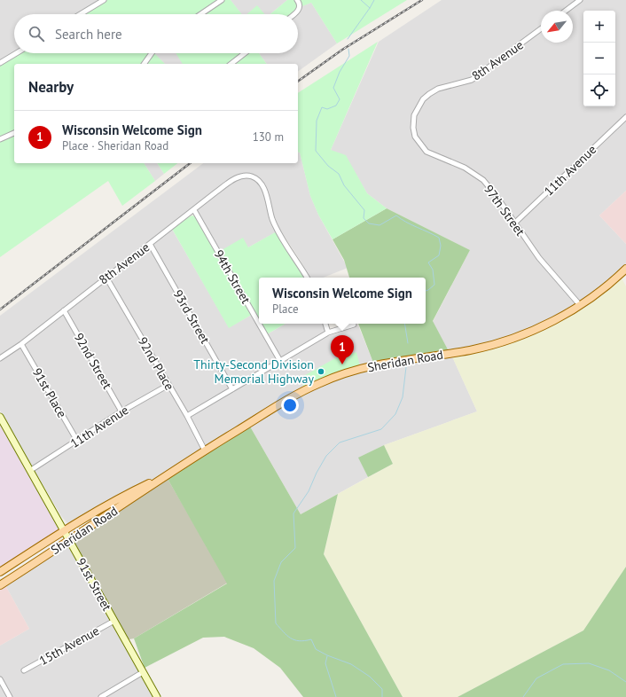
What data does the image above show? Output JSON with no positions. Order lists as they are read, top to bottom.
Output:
{
  "streets": {
    "main road": ["Sheridan Road"],
    "street": [
      "8th Avenue",
      "11th Avenue",
      "97th Street",
      "94th Street",
      "93rd Street",
      "92nd Street",
      "92nd Place",
      "91st Place",
      "91st Street",
      "15th Avenue"
    ]
  },
  "crossings": [
    ["8th Avenue", "97th Street"],
    ["8th Avenue", "94th Street"],
    ["8th Avenue", "93rd Street"],
    ["8th Avenue", "92nd Street"],
    ["8th Avenue", "92nd Place"],
    ["8th Avenue", "91st Place"],
    ["11th Avenue", "97th Street"],
    ["11th Avenue", "92nd Street"],
    ["11th Avenue", "92nd Place"],
    ["11th Avenue", "91st Place"],
    ["11th Avenue", "91st Street"],
    ["97th Street", "Sheridan Road"],
    ["Sheridan Road", "92nd Place"],
    ["Sheridan Road", "91st Street"],
    ["91st Street", "15th Avenue"]
  ],
  "places": ["Thirty-Second Division Memorial Highway"],
  "north": "bottom left",
  "page": {
    "map_buttons": ["+", "−"],
    "search": "Search here",
    "heading": "Nearby",
    "list": [
      {
        "mark": "1",
        "name": "Wisconsin Welcome Sign",
        "note": "Place · Sheridan Road",
        "value": "130 m"
      }
    ],
    "popup": ["Wisconsin Welcome Sign", "Place"],
    "pins": "1"
  }
}
